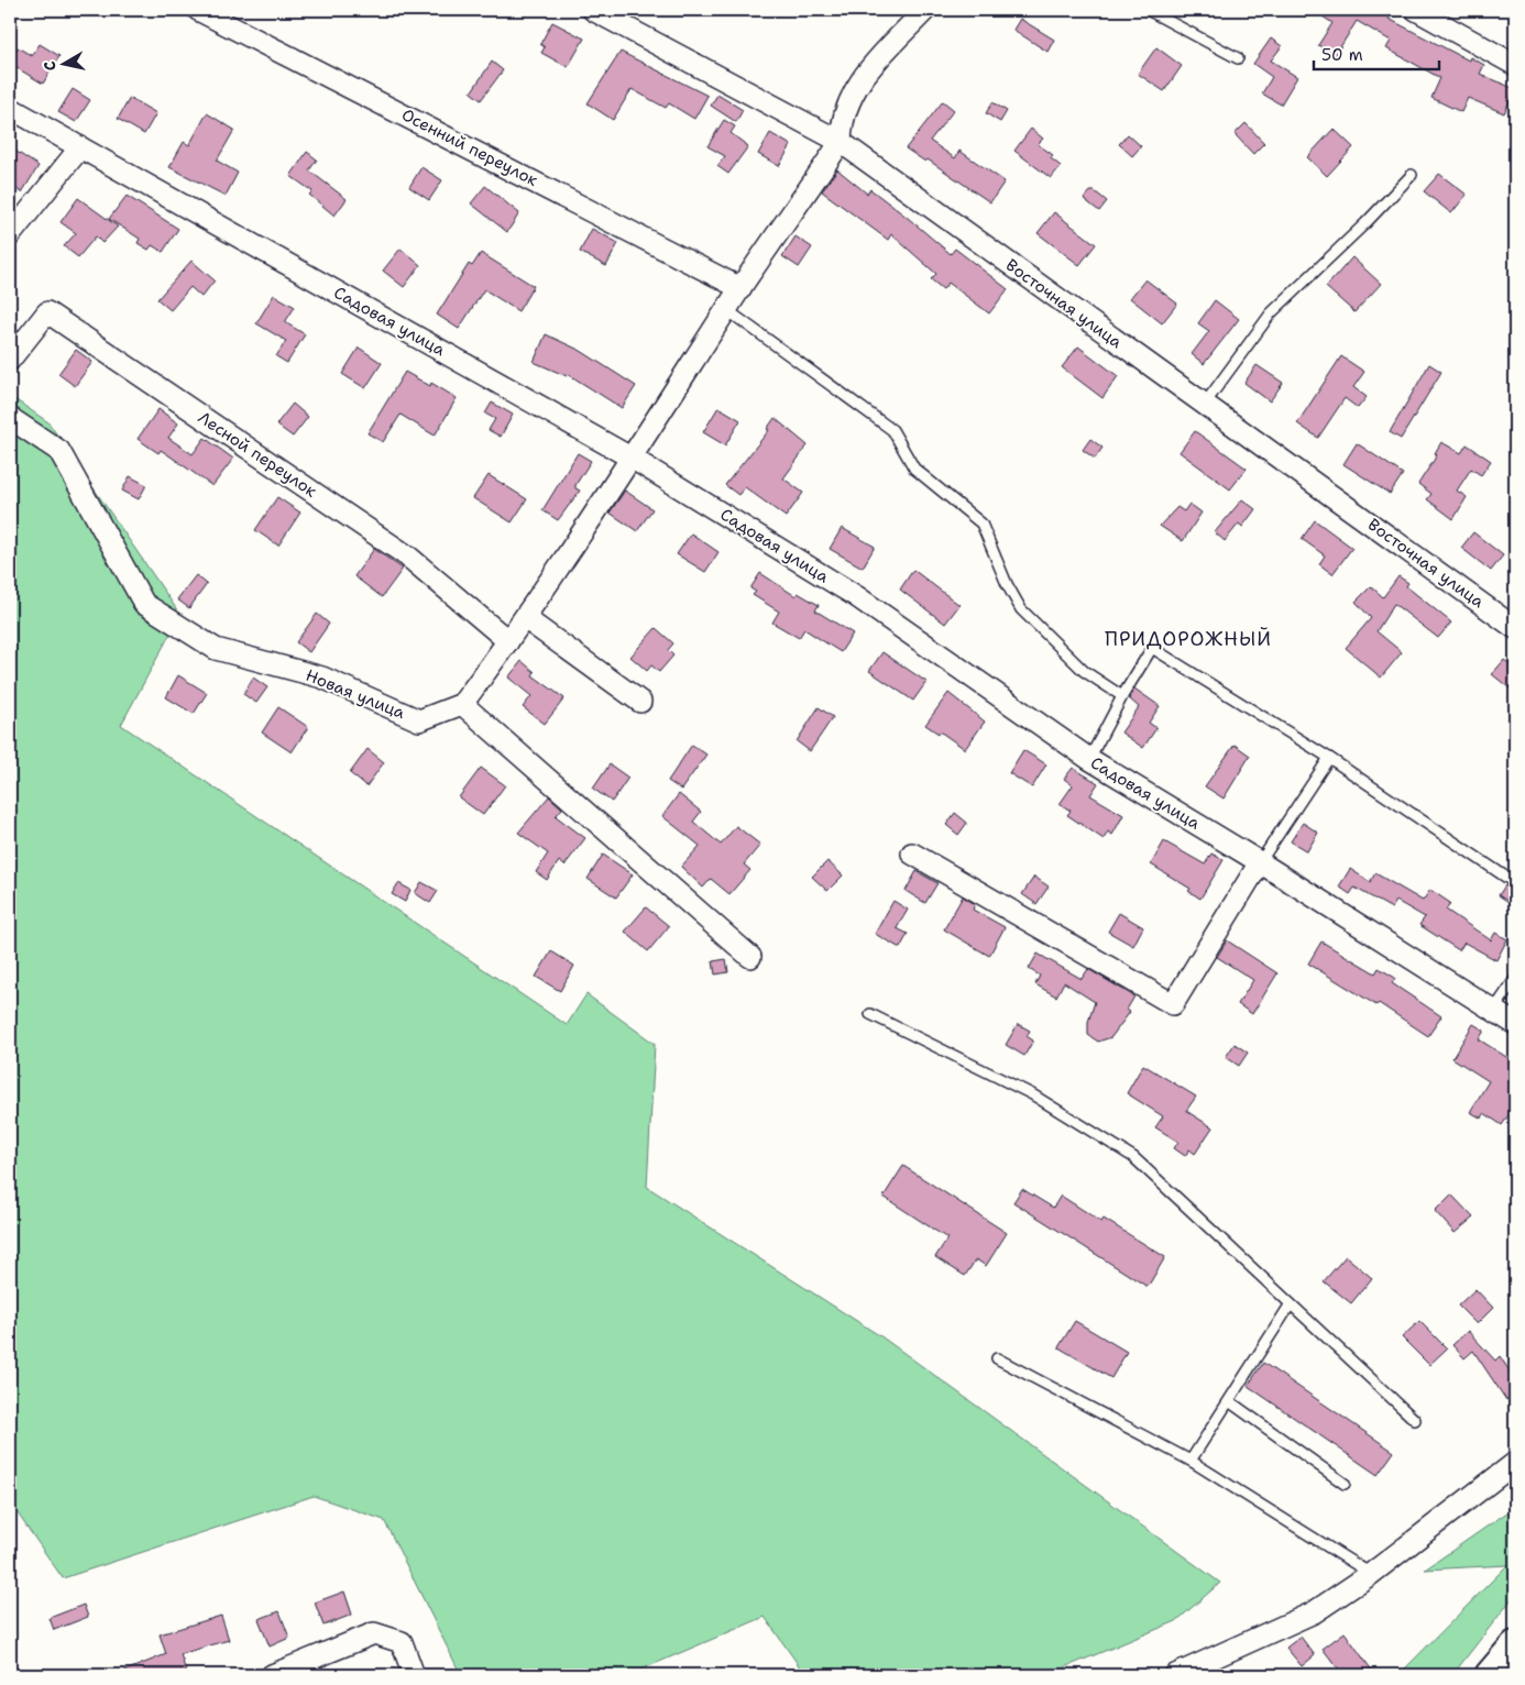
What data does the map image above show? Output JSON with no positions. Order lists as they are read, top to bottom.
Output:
{
  "streets": {
    "street": [
      "Осенний переулок",
      "Восточная улица",
      "Садовая улица",
      "Лесной переулок",
      "Новая улица"
    ]
  },
  "districts": ["ПРИДОРОЖНЫЙ"],
  "scale_bar": "50 m",
  "north": "left"
}
